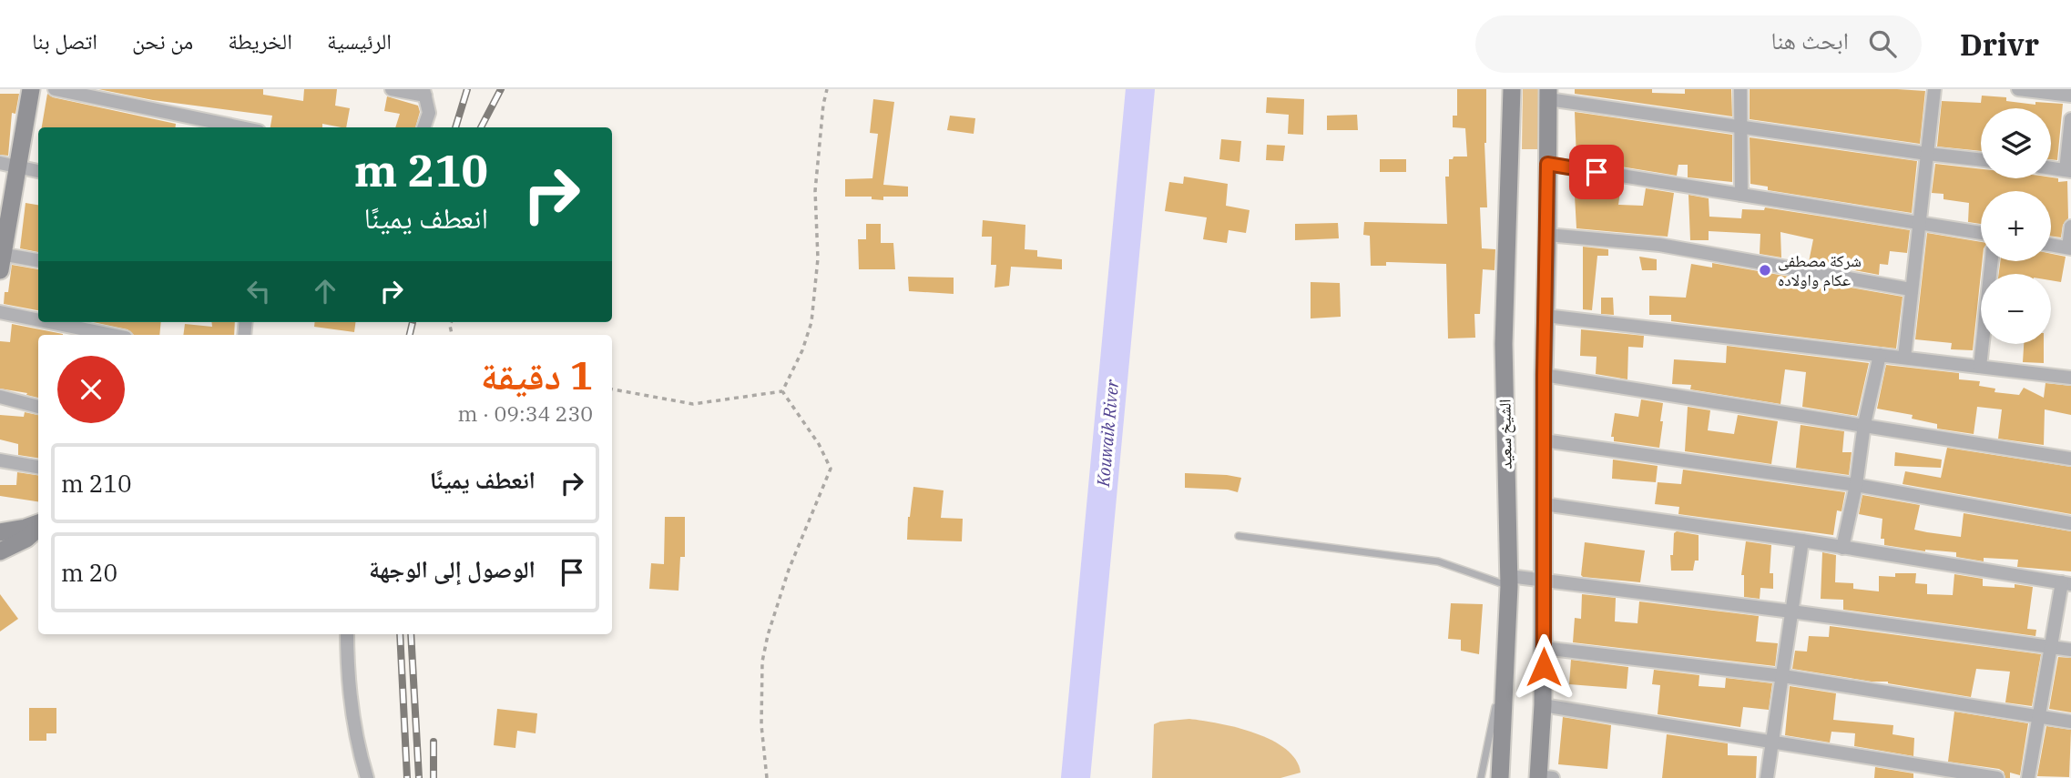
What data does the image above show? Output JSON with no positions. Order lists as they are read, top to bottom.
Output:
{
  "streets": {
    "main road": ["الشيخ سعيد"]
  },
  "water": ["Kouwaik River"],
  "places": ["شركة مصطفى عكام واولاده"],
  "page": {
    "header": "Drivr",
    "search": "ابحث هنا",
    "nav": [
      "الرئيسية",
      "الخريطة",
      "من نحن",
      "اتصل بنا"
    ],
    "map_buttons": ["+", "−"],
    "turn": ["210 m", "انعطف يمينًا"],
    "heading": ["1 دقيقة", "230 m · 09:34"],
    "list": [
      {
        "name": "انعطف يمينًا",
        "value": "210 m"
      },
      {
        "name": "الوصول إلى الوجهة",
        "value": "20 m"
      }
    ]
  }
}
